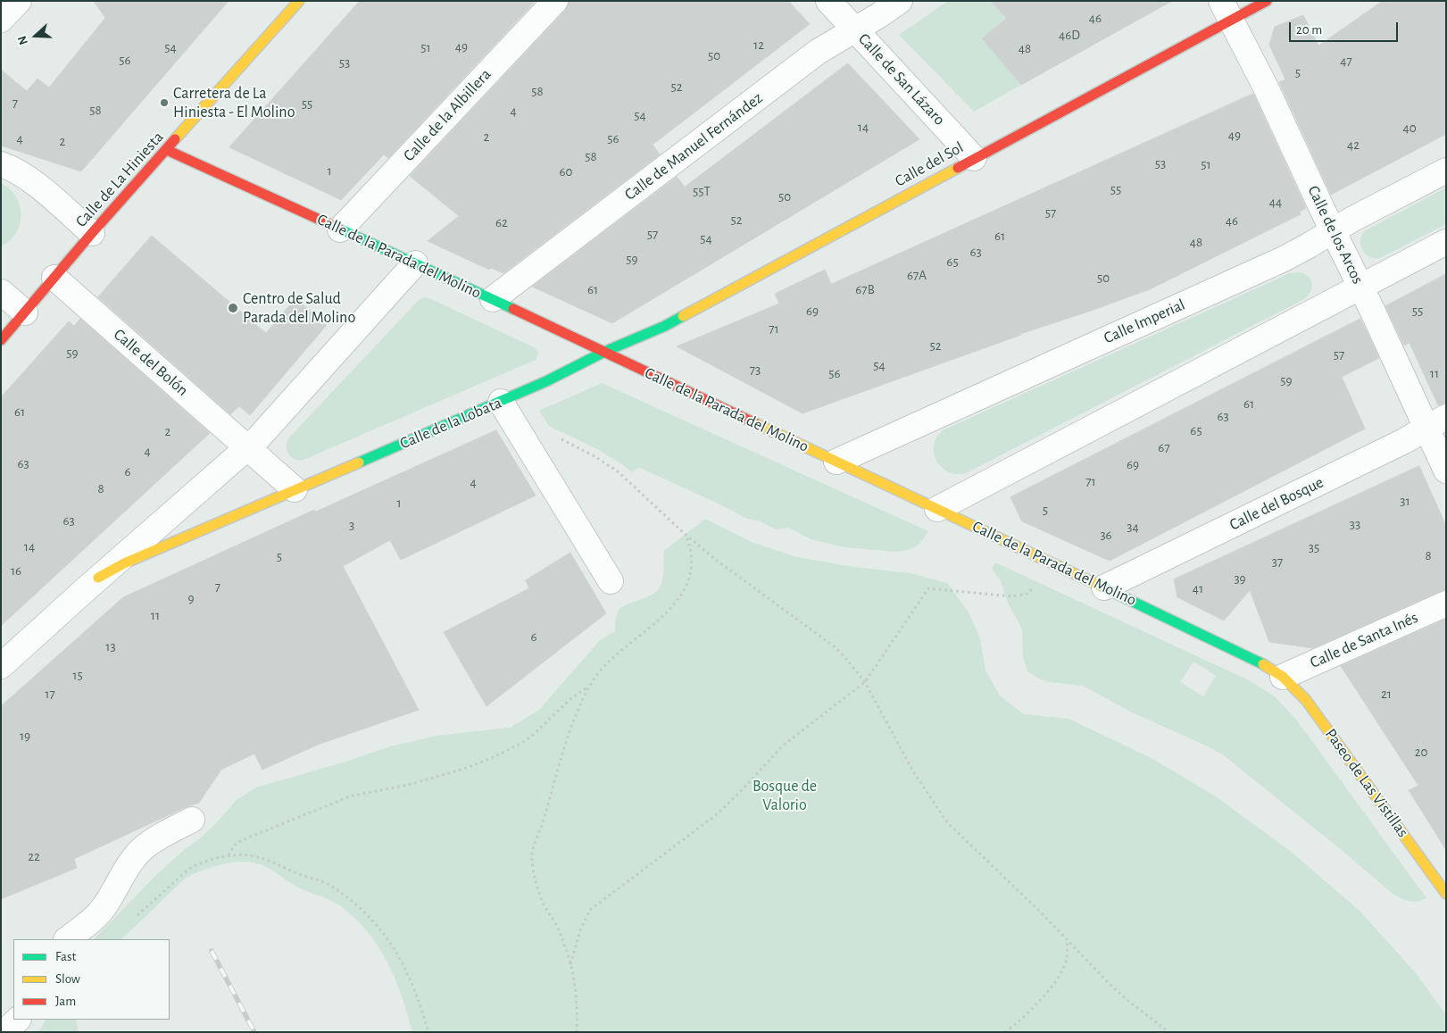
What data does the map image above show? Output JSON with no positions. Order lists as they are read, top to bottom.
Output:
{
  "streets": {
    "street": [
      "Calle de San Lázaro",
      "Calle de la Albillera",
      "Calle de Manuel Fernández",
      "Calle del Sol",
      "Calle de La Hiniesta",
      "Calle de los Arcos",
      "Calle de la Parada del Molino",
      "Calle Imperial",
      "Calle del Bolón",
      "Calle de la Lobata",
      "Calle del Bosque",
      "Calle de Santa Inés",
      "Paseo de Las Vistillas"
    ]
  },
  "crossings": [
    ["Calle de San Lázaro", "Calle de Manuel Fernández"],
    ["Calle de San Lázaro", "Calle del Sol"],
    ["Calle de la Albillera", "Calle de la Parada del Molino"],
    ["Calle de Manuel Fernández", "Calle de la Parada del Molino"],
    ["Calle del Sol", "Calle de los Arcos"],
    ["Calle del Sol", "Calle de la Parada del Molino"],
    ["Calle del Sol", "Calle de la Lobata"],
    ["Calle de La Hiniesta", "Calle de la Parada del Molino"],
    ["Calle de La Hiniesta", "Calle del Bolón"],
    ["Calle de los Arcos", "Calle Imperial"],
    ["Calle de los Arcos", "Calle del Bosque"],
    ["Calle de la Parada del Molino", "Calle Imperial"],
    ["Calle de la Parada del Molino", "Calle de la Lobata"],
    ["Calle de la Parada del Molino", "Calle del Bosque"],
    ["Calle de la Parada del Molino", "Calle de Santa Inés"],
    ["Calle de la Parada del Molino", "Paseo de Las Vistillas"],
    ["Calle del Bolón", "Calle de la Lobata"],
    ["Calle de Santa Inés", "Paseo de Las Vistillas"]
  ],
  "parks": ["Bosque de Valorio"],
  "places": ["Carretera de La Hiniesta - El Molino", "Centro de Salud Parada del Molino"],
  "house_numbers": [
    "46",
    "46D",
    "12",
    "49",
    "54",
    "51",
    "48",
    "50",
    "56",
    "47",
    "53",
    "5",
    "52",
    "58",
    "7",
    "55",
    "58",
    "4",
    "54",
    "14",
    "40",
    "49",
    "2",
    "4",
    "56",
    "2",
    "42",
    "58",
    "53",
    "51",
    "1",
    "60",
    "55",
    "55T",
    "50",
    "44",
    "57",
    "52",
    "46",
    "62",
    "57",
    "61",
    "54",
    "48",
    "63",
    "59",
    "65",
    "67A",
    "50",
    "61",
    "67B",
    "69",
    "55",
    "71",
    "52",
    "59",
    "57",
    "54",
    "73",
    "56",
    "11",
    "59",
    "61",
    "61",
    "63",
    "65",
    "2",
    "67",
    "4",
    "63",
    "69",
    "6",
    "71",
    "4",
    "8",
    "31",
    "1",
    "5",
    "63",
    "33",
    "3",
    "34",
    "36",
    "14",
    "35",
    "8",
    "5",
    "37",
    "16",
    "39",
    "7",
    "41",
    "9",
    "11",
    "6",
    "13",
    "15",
    "17",
    "21",
    "19",
    "20",
    "22"
  ],
  "legend": ["Fast", "Slow", "Jam"],
  "scale_bar": "20 m",
  "north": "left"
}
